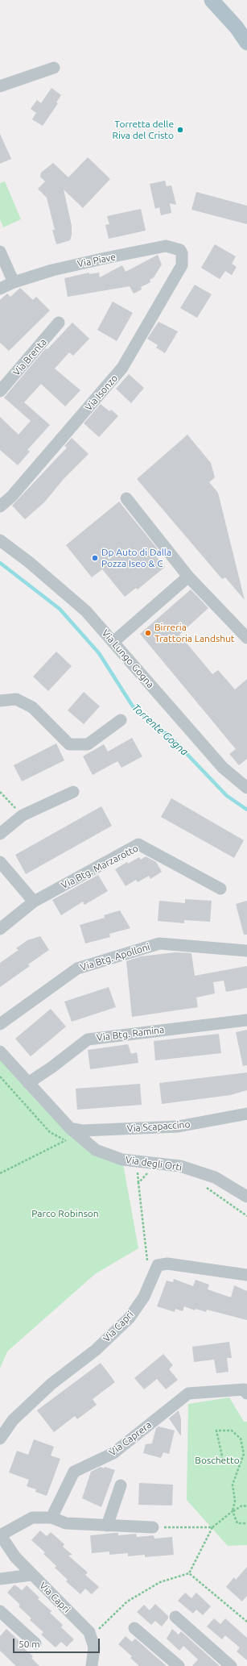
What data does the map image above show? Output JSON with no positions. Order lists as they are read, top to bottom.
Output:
{
  "streets": {
    "street": [
      "Via Piave",
      "Via Brenta",
      "Via Isonzo",
      "Via Lungo Gogna",
      "Via Btg. Marzarotto",
      "Via Btg. Apolloni",
      "Via Btg. Ramina",
      "Via Scapaccino",
      "Via degli Orti",
      "Via Capri",
      "Via Caprera"
    ]
  },
  "crossings": [
    ["Via Piave", "Via Isonzo"],
    ["Via Btg. Ramina", "Via degli Orti"],
    ["Via Scapaccino", "Via degli Orti"]
  ],
  "water": ["Torrente Gogna"],
  "parks": ["Parco Robinson", "Boschetto"],
  "places": ["Torretta delle Riva del Cristo", "Dp Auto di Dalla Pozza Iseo & C", "Birreria Trattoria Landshut"],
  "scale_bar": "50 m"
}
